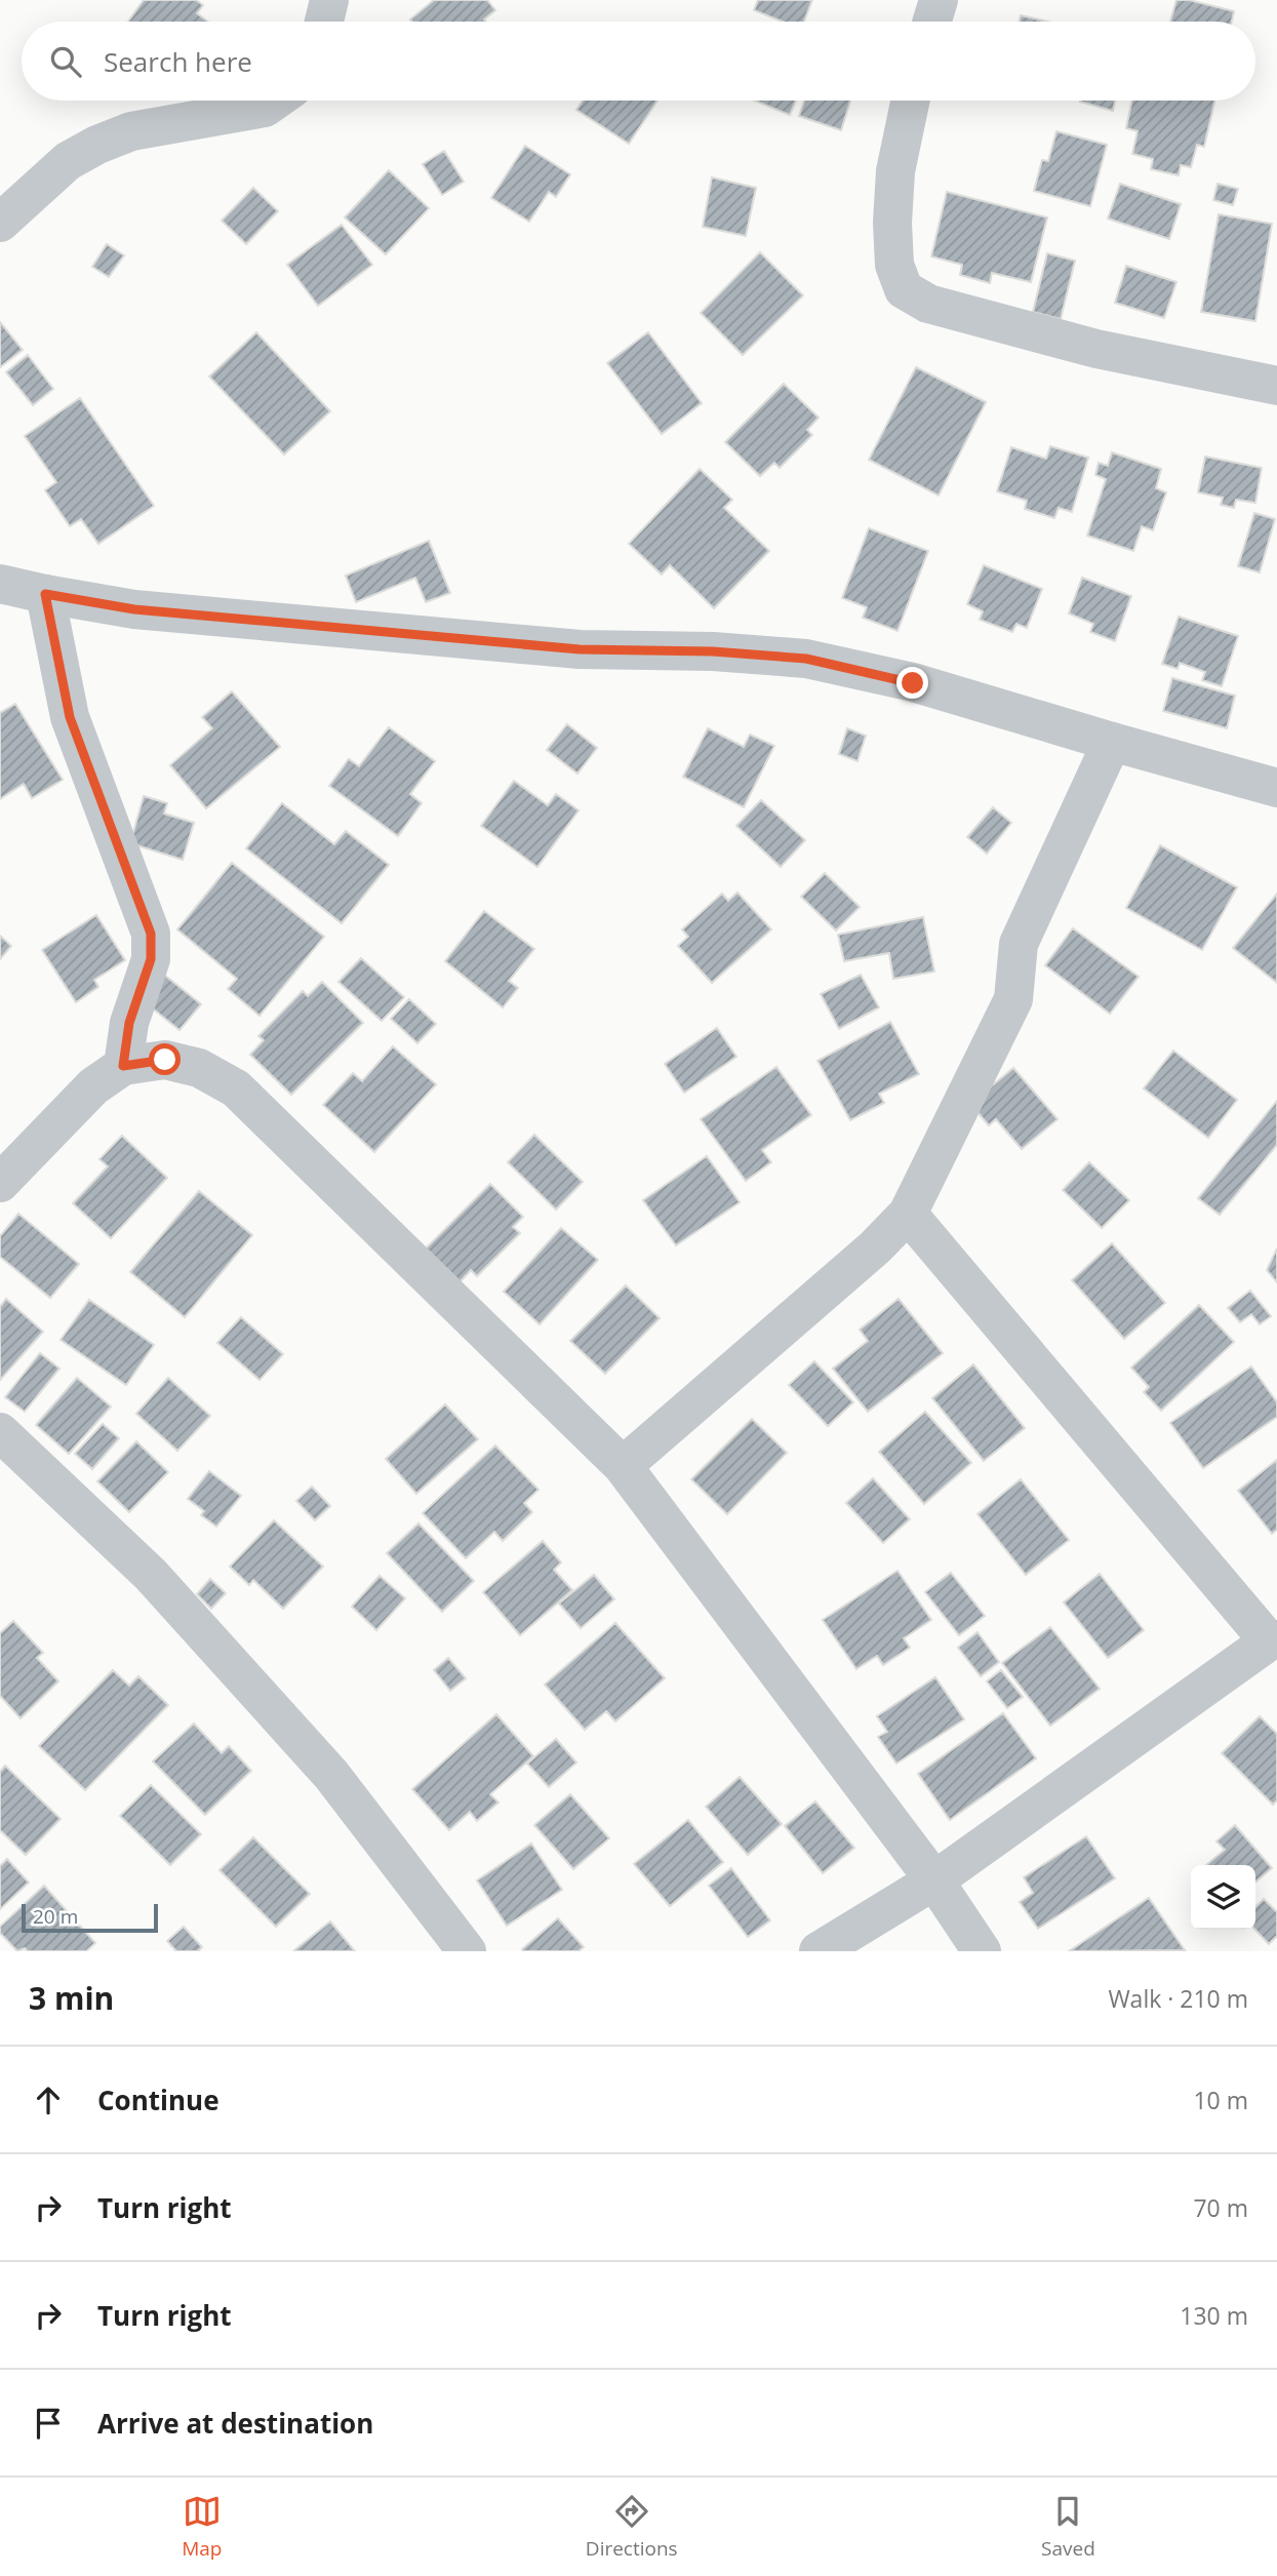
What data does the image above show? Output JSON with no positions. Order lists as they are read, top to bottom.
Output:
{
  "scale_bar": "20 m",
  "page": {
    "search": "Search here",
    "scale": "20 m",
    "heading": ["3 min", "Walk · 210 m"],
    "list": [
      ["Continue", "10 m"],
      ["Turn right", "70 m"],
      ["Turn right", "130 m"],
      "Arrive at destination"
    ],
    "nav": ["Map", "Directions", "Saved"]
  }
}
